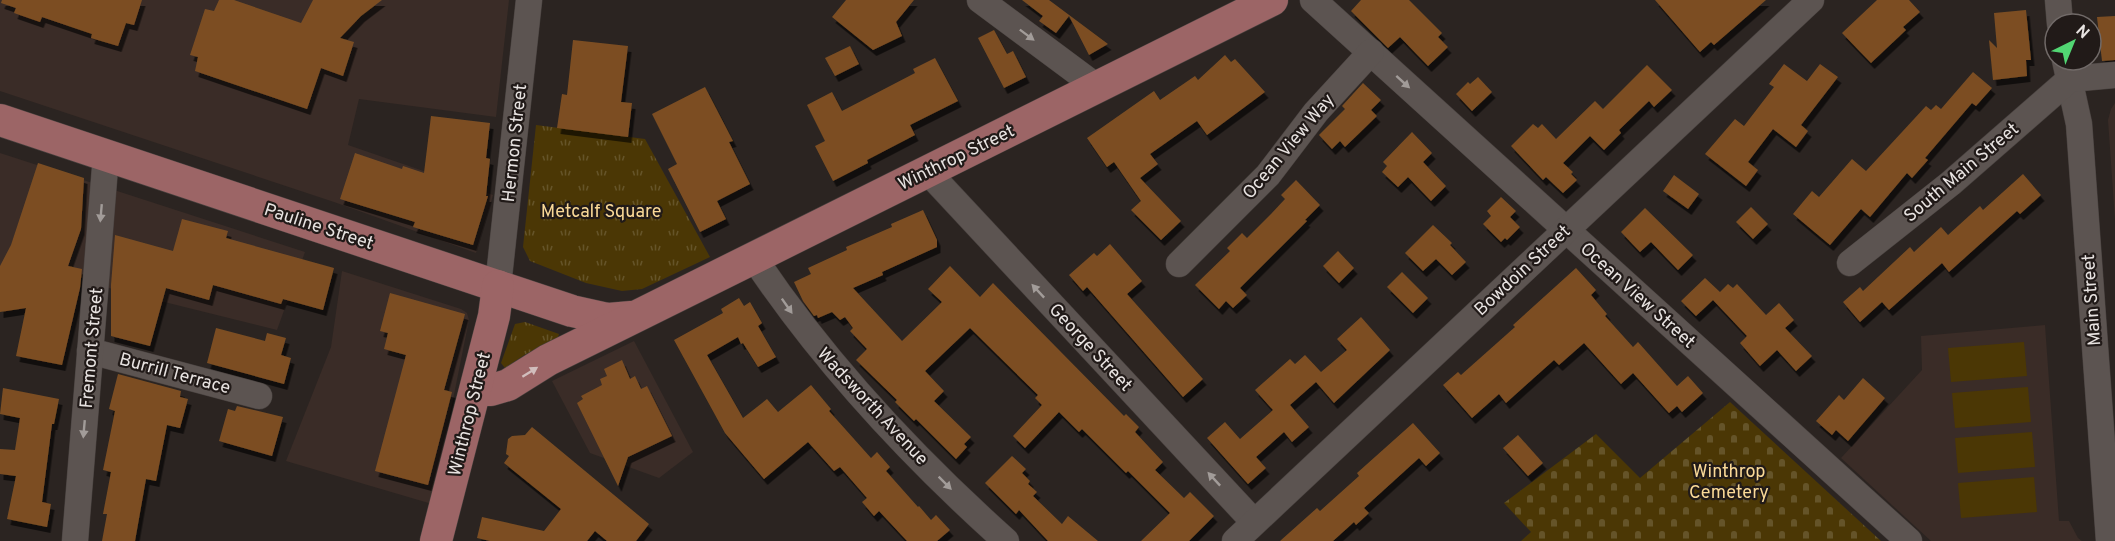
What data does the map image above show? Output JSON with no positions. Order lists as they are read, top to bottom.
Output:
{
  "streets": {
    "main road": ["Winthrop Street", "Pauline Street"],
    "street": [
      "Hermon Street",
      "Ocean View Way",
      "South Main Street",
      "Bowdoin Street",
      "Ocean View Street",
      "Main Street",
      "George Street",
      "Fremont Street",
      "Burrill Terrace",
      "Wadsworth Avenue"
    ]
  },
  "crossings": [
    ["Hermon Street", "Winthrop Street"],
    ["Hermon Street", "Pauline Street"],
    ["Ocean View Way", "Ocean View Street"],
    ["Winthrop Street", "Pauline Street"],
    ["Winthrop Street", "George Street"],
    ["Winthrop Street", "Wadsworth Avenue"],
    ["Pauline Street", "Fremont Street"],
    ["Bowdoin Street", "Ocean View Street"],
    ["Bowdoin Street", "George Street"],
    ["Fremont Street", "Burrill Terrace"]
  ],
  "one_way": ["George Street", "Fremont Street", "Wadsworth Avenue"],
  "parks": ["Metcalf Square", "Winthrop Cemetery"],
  "north": "top right"
}
